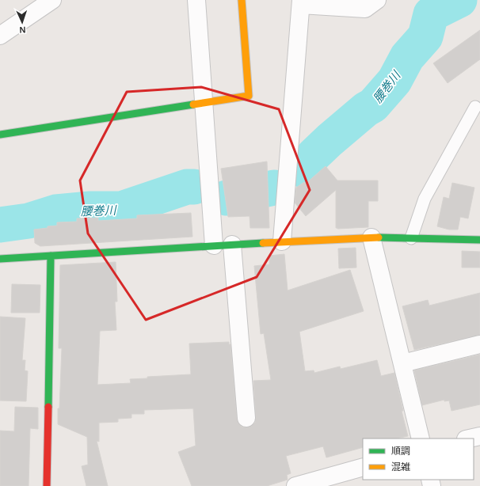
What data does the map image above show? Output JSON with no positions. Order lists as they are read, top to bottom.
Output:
{
  "water": ["腰巻川"],
  "legend": ["順調", "混雑"],
  "north": "bottom"
}
